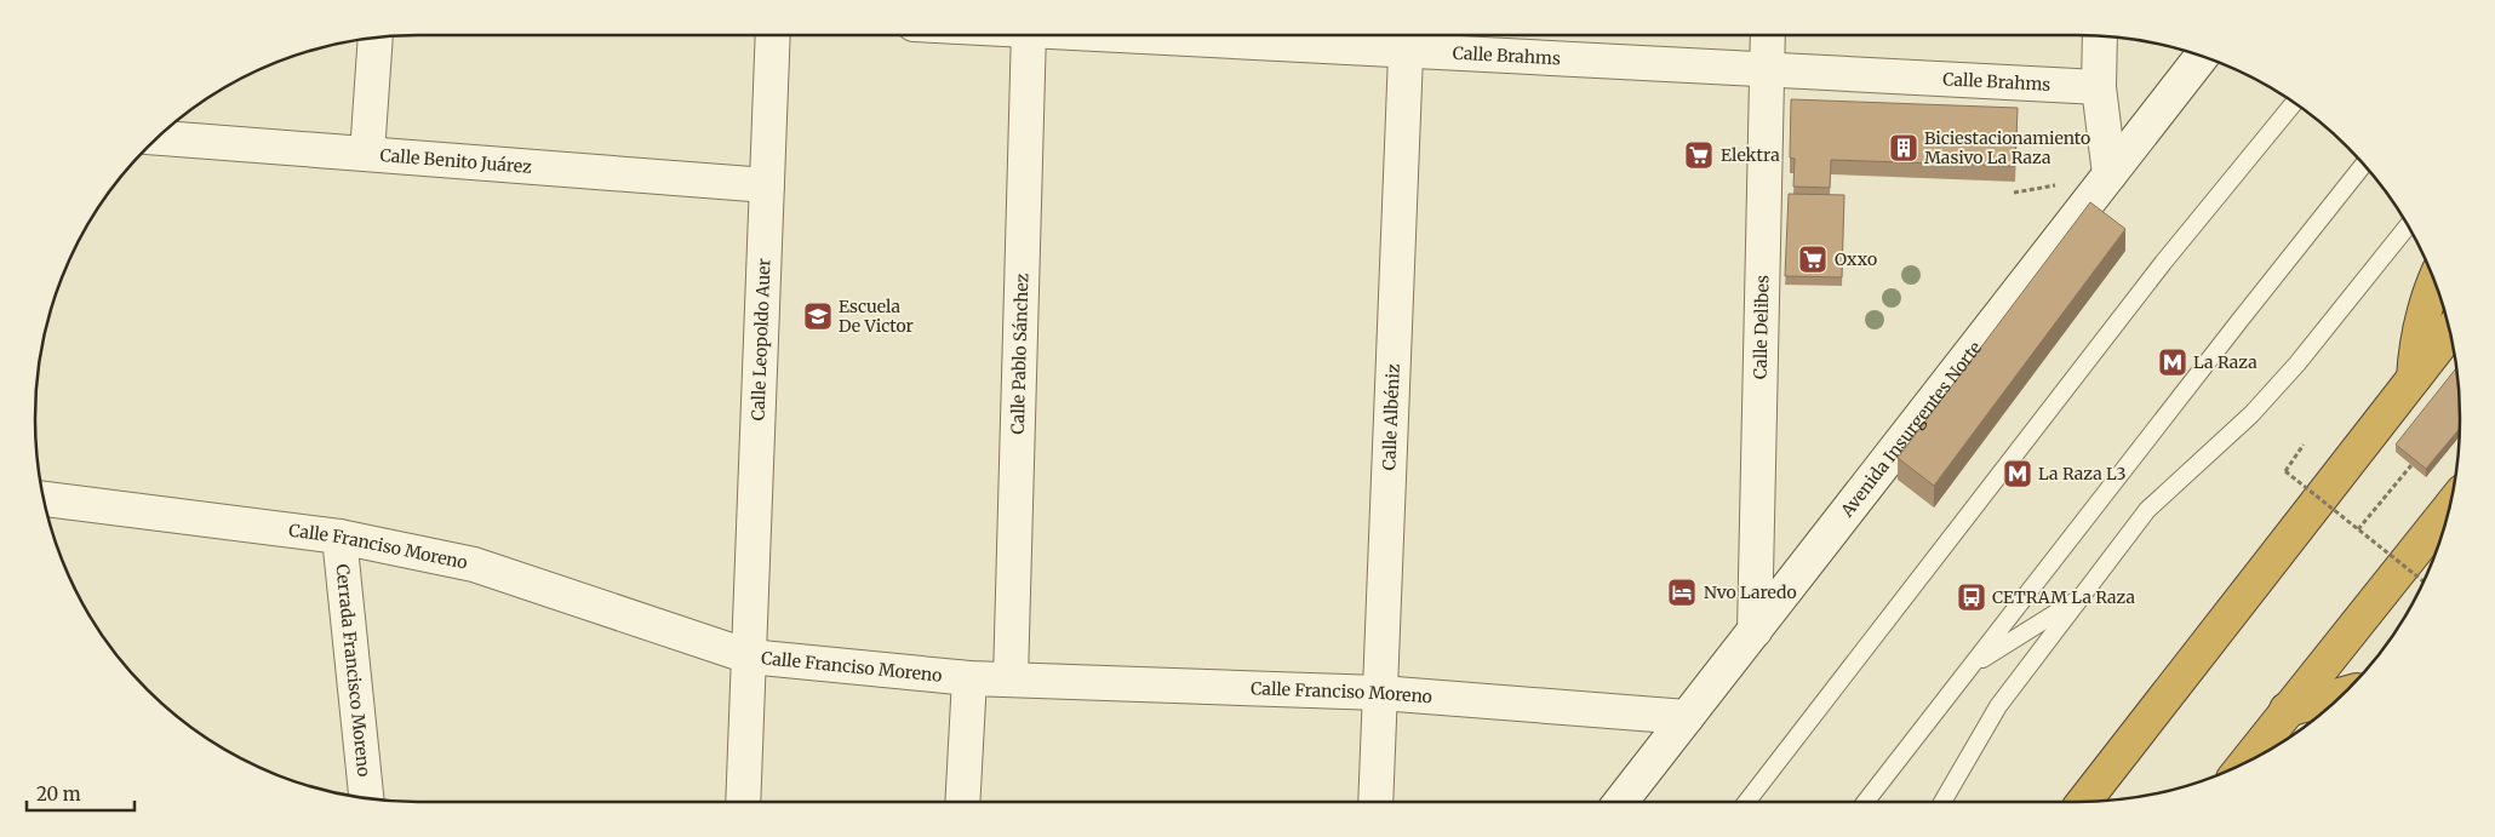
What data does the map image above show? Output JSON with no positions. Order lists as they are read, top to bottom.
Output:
{
  "streets": {
    "street": [
      "Calle Brahms",
      "Calle Benito Juárez",
      "Calle Delibes",
      "Calle Leopoldo Auer",
      "Calle Pablo Sánchez",
      "Calle Albéniz",
      "Avenida Insurgentes Norte",
      "Calle Franciso Moreno",
      "Cerrada Francisco Moreno"
    ]
  },
  "crossings": [
    ["Calle Brahms", "Calle Delibes"],
    ["Calle Brahms", "Calle Albéniz"],
    ["Calle Benito Juárez", "Calle Leopoldo Auer"],
    ["Calle Delibes", "Avenida Insurgentes Norte"],
    ["Calle Leopoldo Auer", "Calle Franciso Moreno"],
    ["Calle Pablo Sánchez", "Calle Franciso Moreno"],
    ["Calle Albéniz", "Calle Franciso Moreno"],
    ["Avenida Insurgentes Norte", "Calle Franciso Moreno"],
    ["Calle Franciso Moreno", "Cerrada Francisco Moreno"]
  ],
  "places": {
    "building": ["Biciestacionamiento Masivo La Raza"],
    "supermarket": ["Elektra", "Oxxo"],
    "school or university": ["Escuela De Victor"],
    "metro station": ["La Raza", "La Raza L3"],
    "hotel": ["Nvo Laredo"],
    "bus stop": ["CETRAM La Raza"]
  },
  "scale_bar": "20 m"
}
